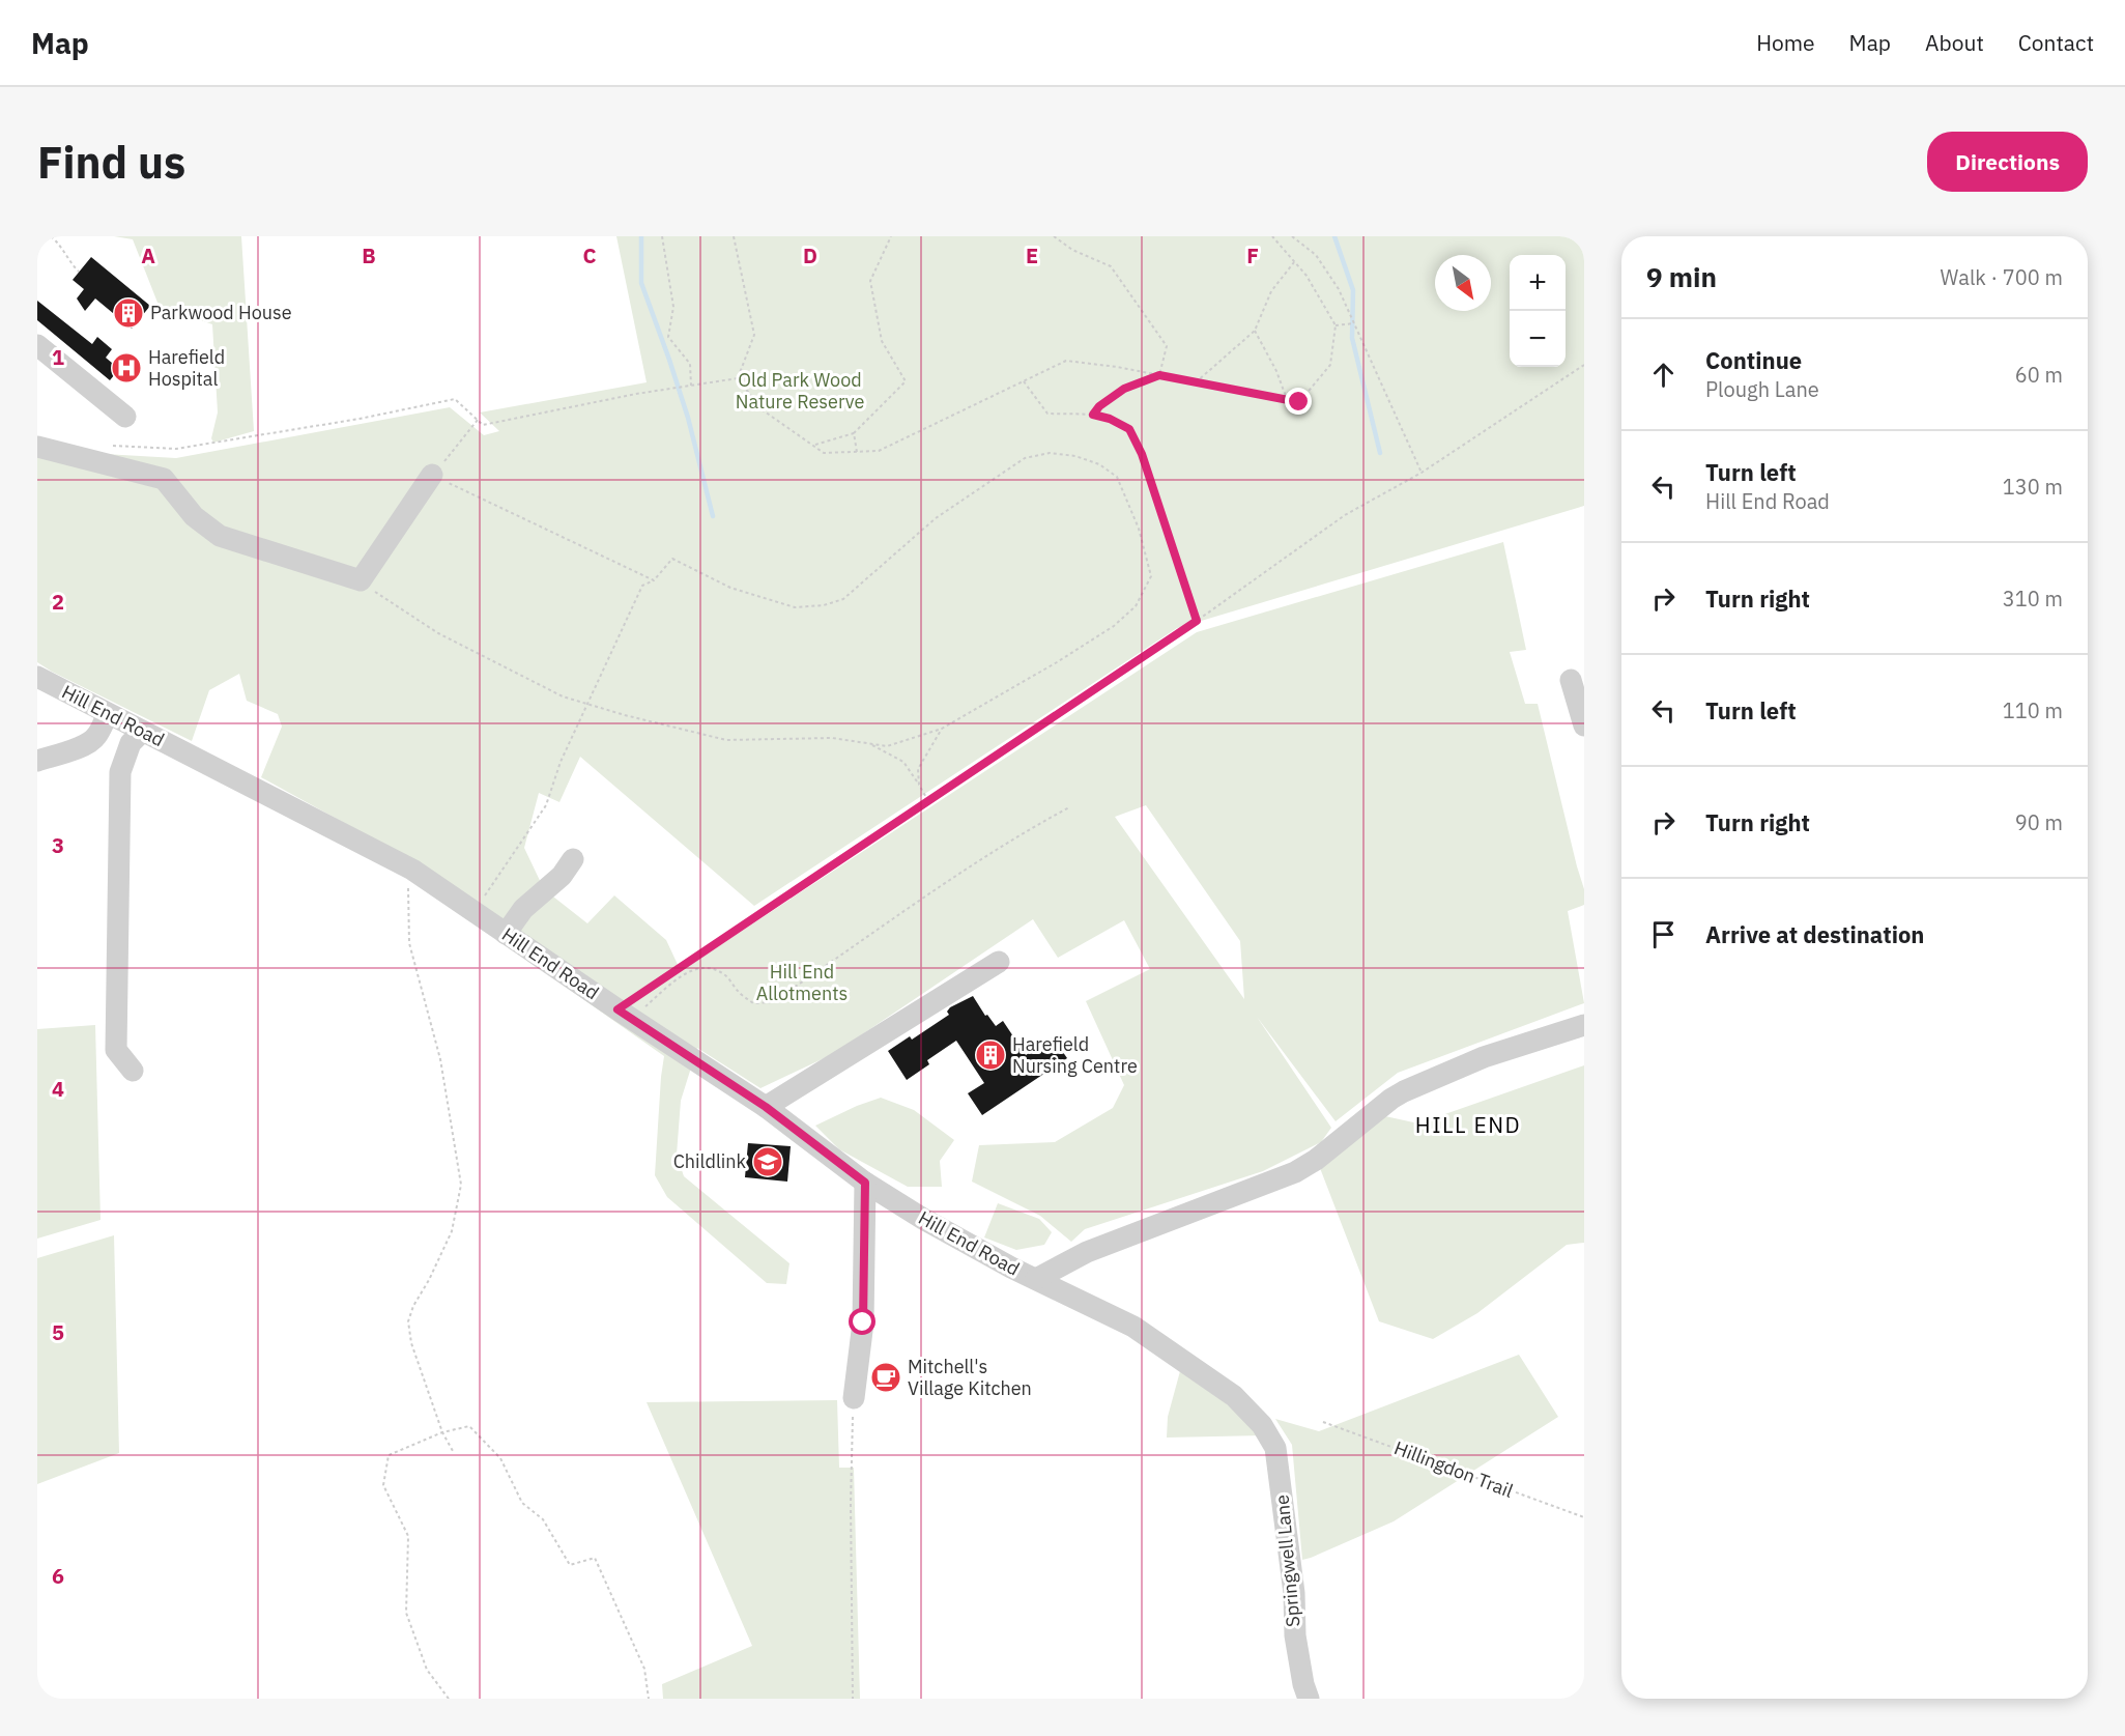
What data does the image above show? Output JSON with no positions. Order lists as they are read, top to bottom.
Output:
{
  "streets": {
    "street": ["Hill End Road", "Springwell Lane"],
    "path": ["Hillingdon Trail"]
  },
  "crossings": [
    ["Hill End Road", "Springwell Lane"]
  ],
  "districts": ["HILL END"],
  "parks": ["Old Park Wood Nature Reserve", "Hill End Allotments"],
  "places": {
    "building": ["Parkwood House", "Harefield Nursing Centre"],
    "hospital": ["Harefield Hospital"],
    "school or university": ["Childlink"],
    "cafe": ["Mitchell's Village Kitchen"]
  },
  "north": "bottom right",
  "page": {
    "header": "Map",
    "nav": [
      "Home",
      "Map",
      "About",
      "Contact"
    ],
    "buttons": "Directions",
    "title": "Find us",
    "heading": ["9 min", "Walk · 700 m"],
    "map_buttons": ["+", "−"],
    "list": [
      ["Continue", "Plough Lane", "60 m"],
      ["Turn left", "Hill End Road", "130 m"],
      ["Turn right", "310 m"],
      ["Turn left", "110 m"],
      ["Turn right", "90 m"],
      "Arrive at destination"
    ]
  },
  "grid": {
    "columns": [
      "A",
      "B",
      "C",
      "D",
      "E",
      "F"
    ],
    "rows": [
      "1",
      "2",
      "3",
      "4",
      "5",
      "6"
    ]
  }
}
